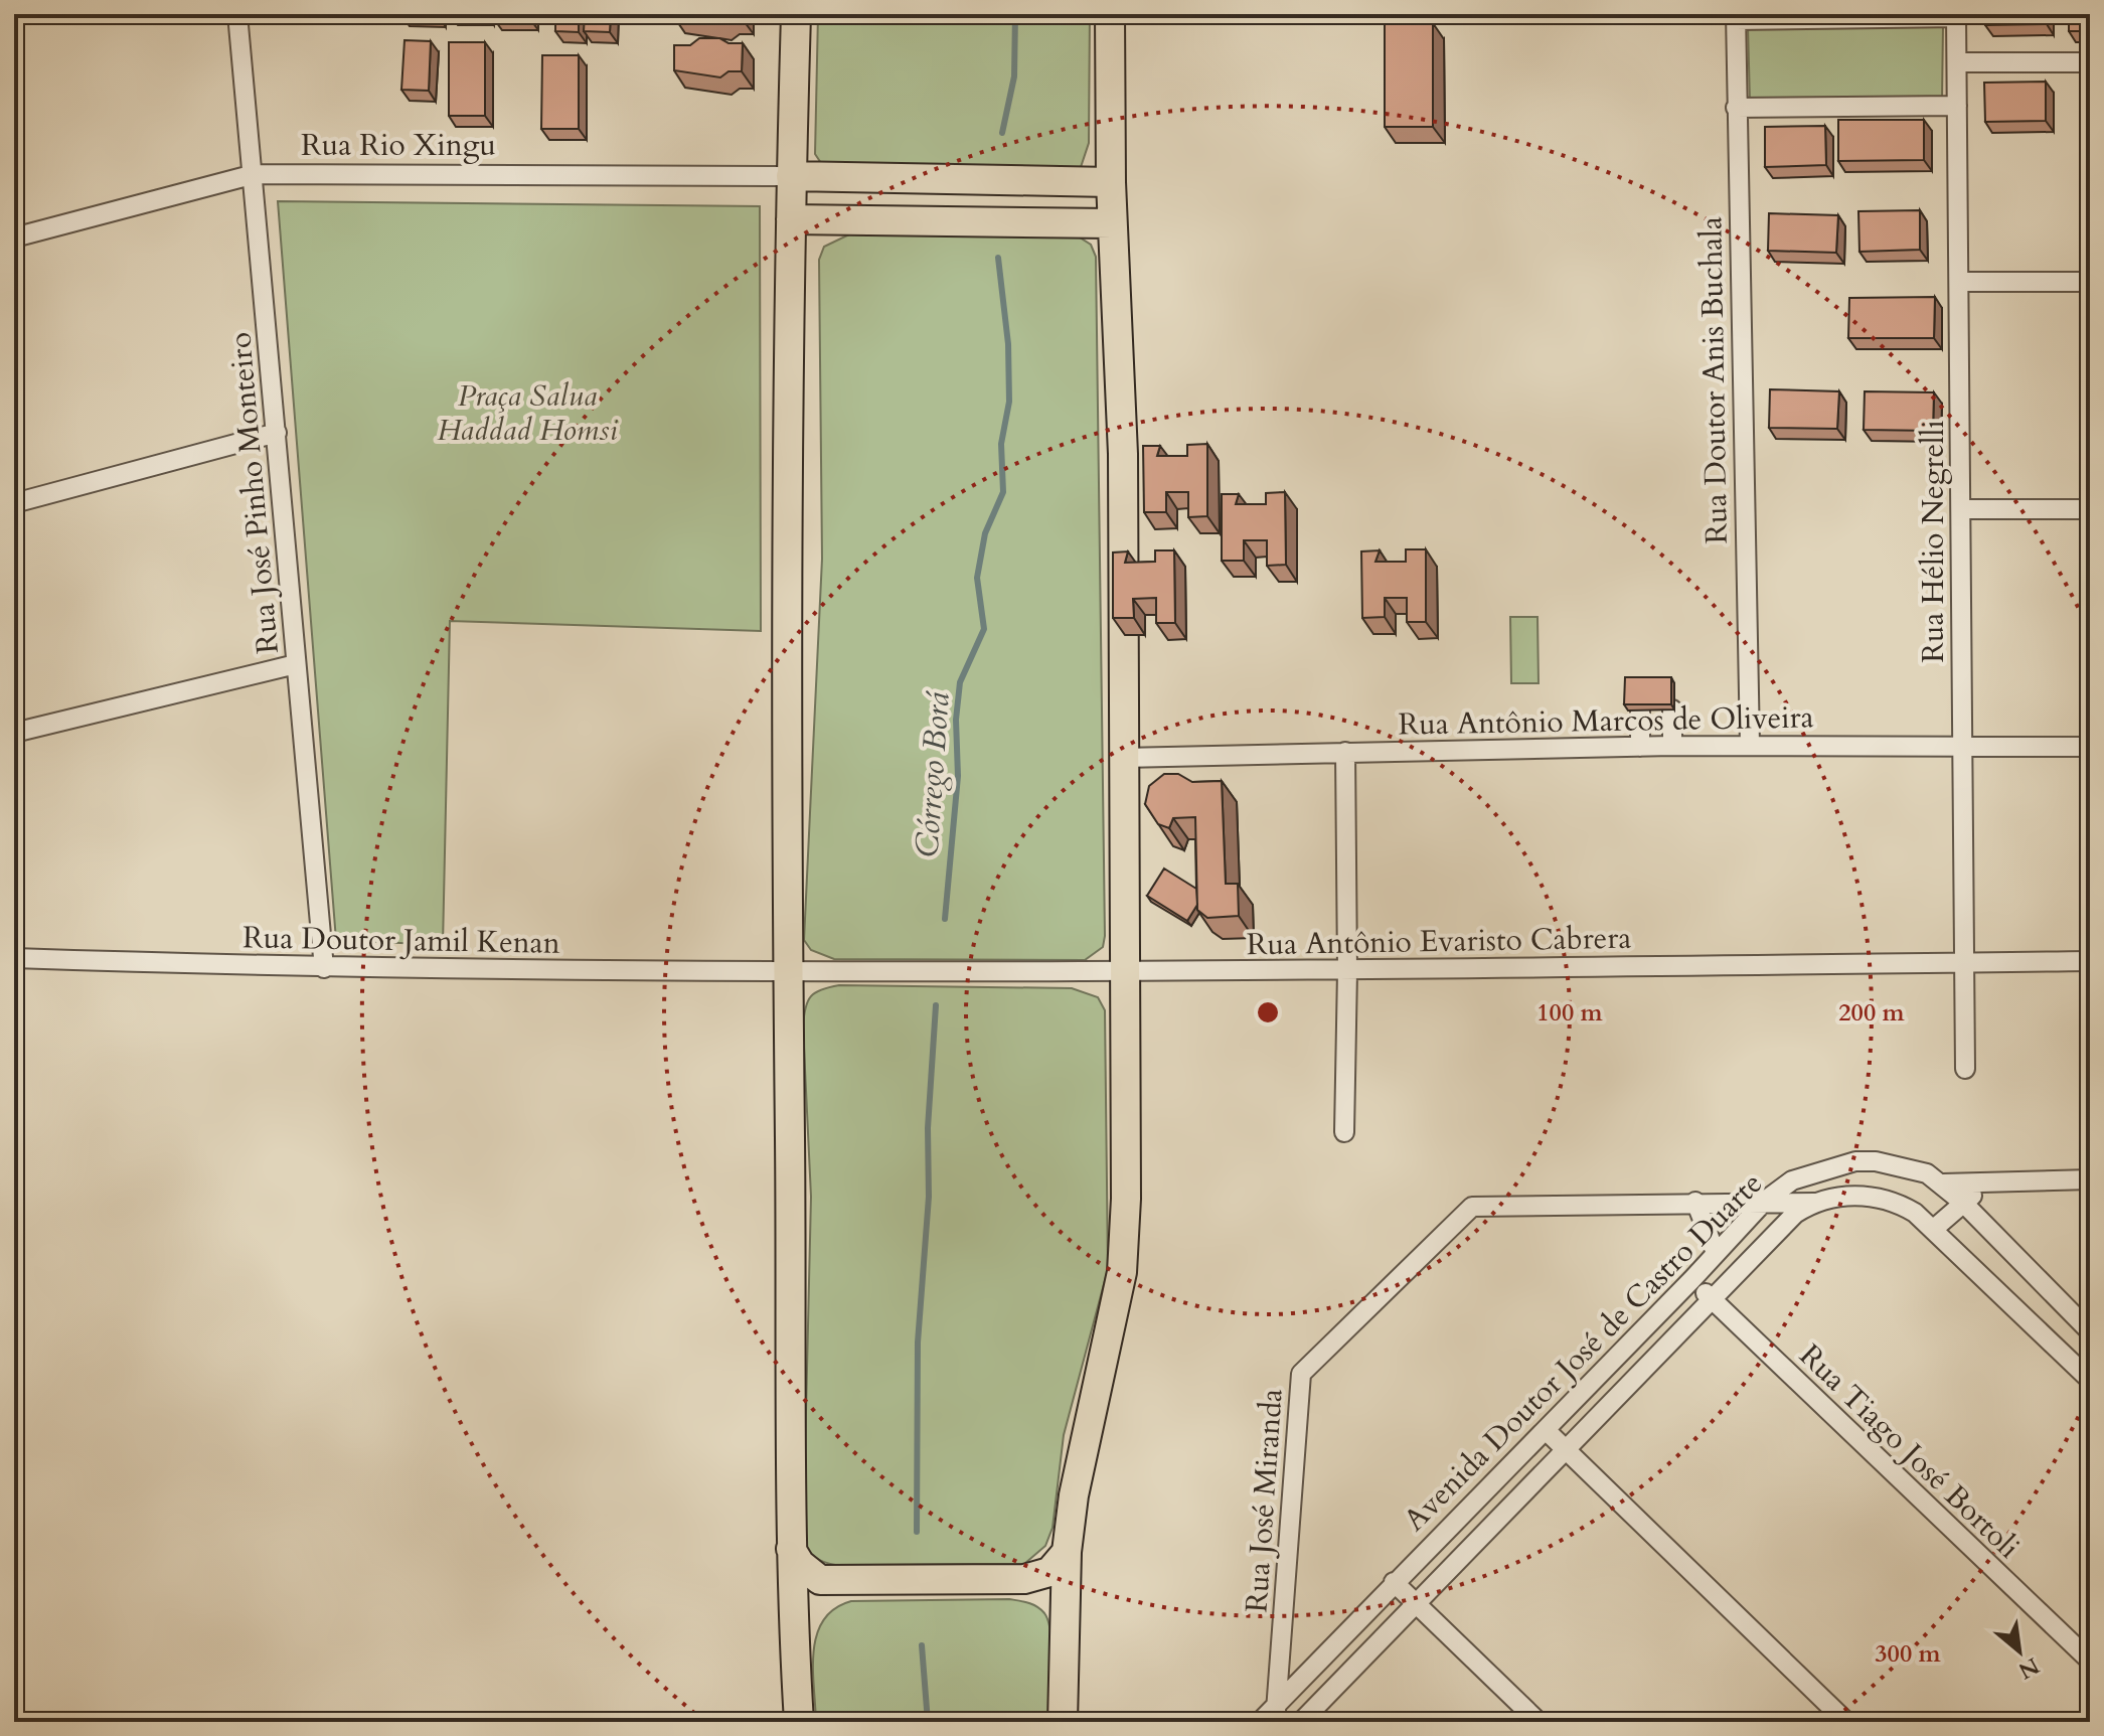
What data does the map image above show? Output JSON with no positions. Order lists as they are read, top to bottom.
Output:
{
  "streets": {
    "street": [
      "Rua Rio Xingu",
      "Rua Doutor Anis Buchala",
      "Rua José Pinho Monteiro",
      "Rua Hélio Negrelli",
      "Rua Antônio Marcos de Oliveira",
      "Rua Doutor Jamil Kenan",
      "Rua Antônio Evaristo Cabrera",
      "Avenida Doutor José de Castro Duarte",
      "Rua Tiago José Bortoli",
      "Rua José Miranda"
    ]
  },
  "crossings": [
    ["Rua Rio Xingu", "Rua José Pinho Monteiro"],
    ["Rua Doutor Anis Buchala", "Rua Antônio Marcos de Oliveira"],
    ["Rua José Pinho Monteiro", "Rua Doutor Jamil Kenan"],
    ["Rua Hélio Negrelli", "Rua Antônio Marcos de Oliveira"],
    ["Rua Hélio Negrelli", "Rua Antônio Evaristo Cabrera"],
    ["Rua Doutor Jamil Kenan", "Rua Antônio Evaristo Cabrera"],
    ["Avenida Doutor José de Castro Duarte", "Rua Tiago José Bortoli"],
    ["Avenida Doutor José de Castro Duarte", "Rua José Miranda"]
  ],
  "water": ["Córrego Borá"],
  "parks": ["Praça Salua Haddad Homsi"],
  "north": "bottom right",
  "rings": ["100 m", "200 m", "300 m"]
}
